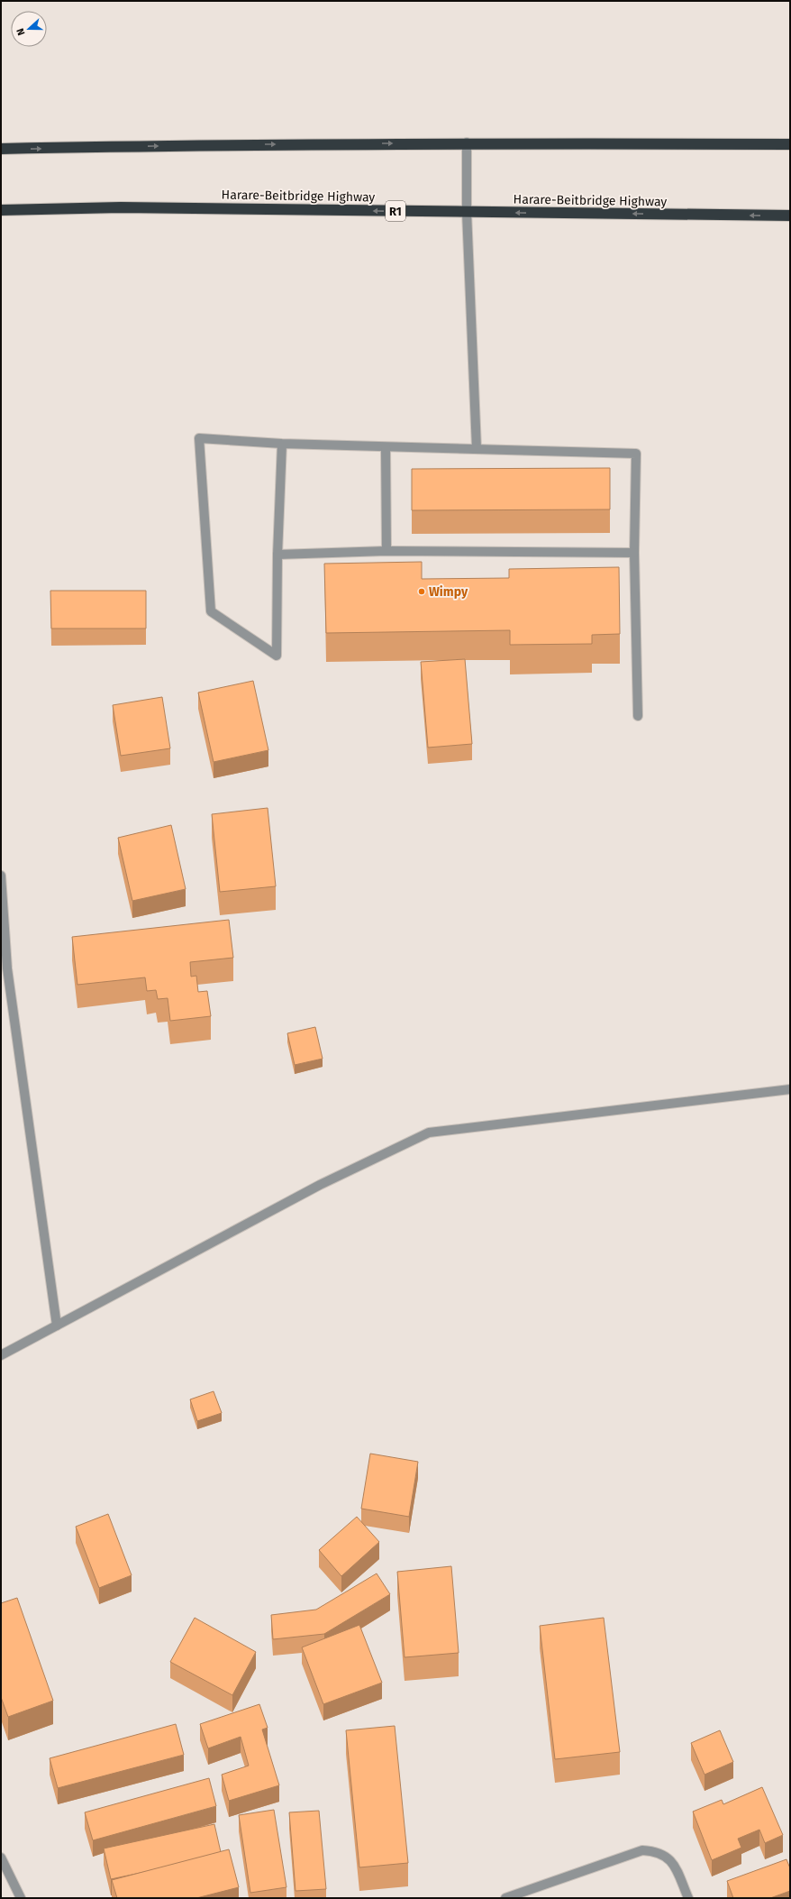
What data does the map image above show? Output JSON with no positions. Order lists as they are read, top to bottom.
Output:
{
  "streets": {
    "highway": ["Harare-Beitbridge Highway", "R1"]
  },
  "places": ["Wimpy"],
  "north": "left"
}
